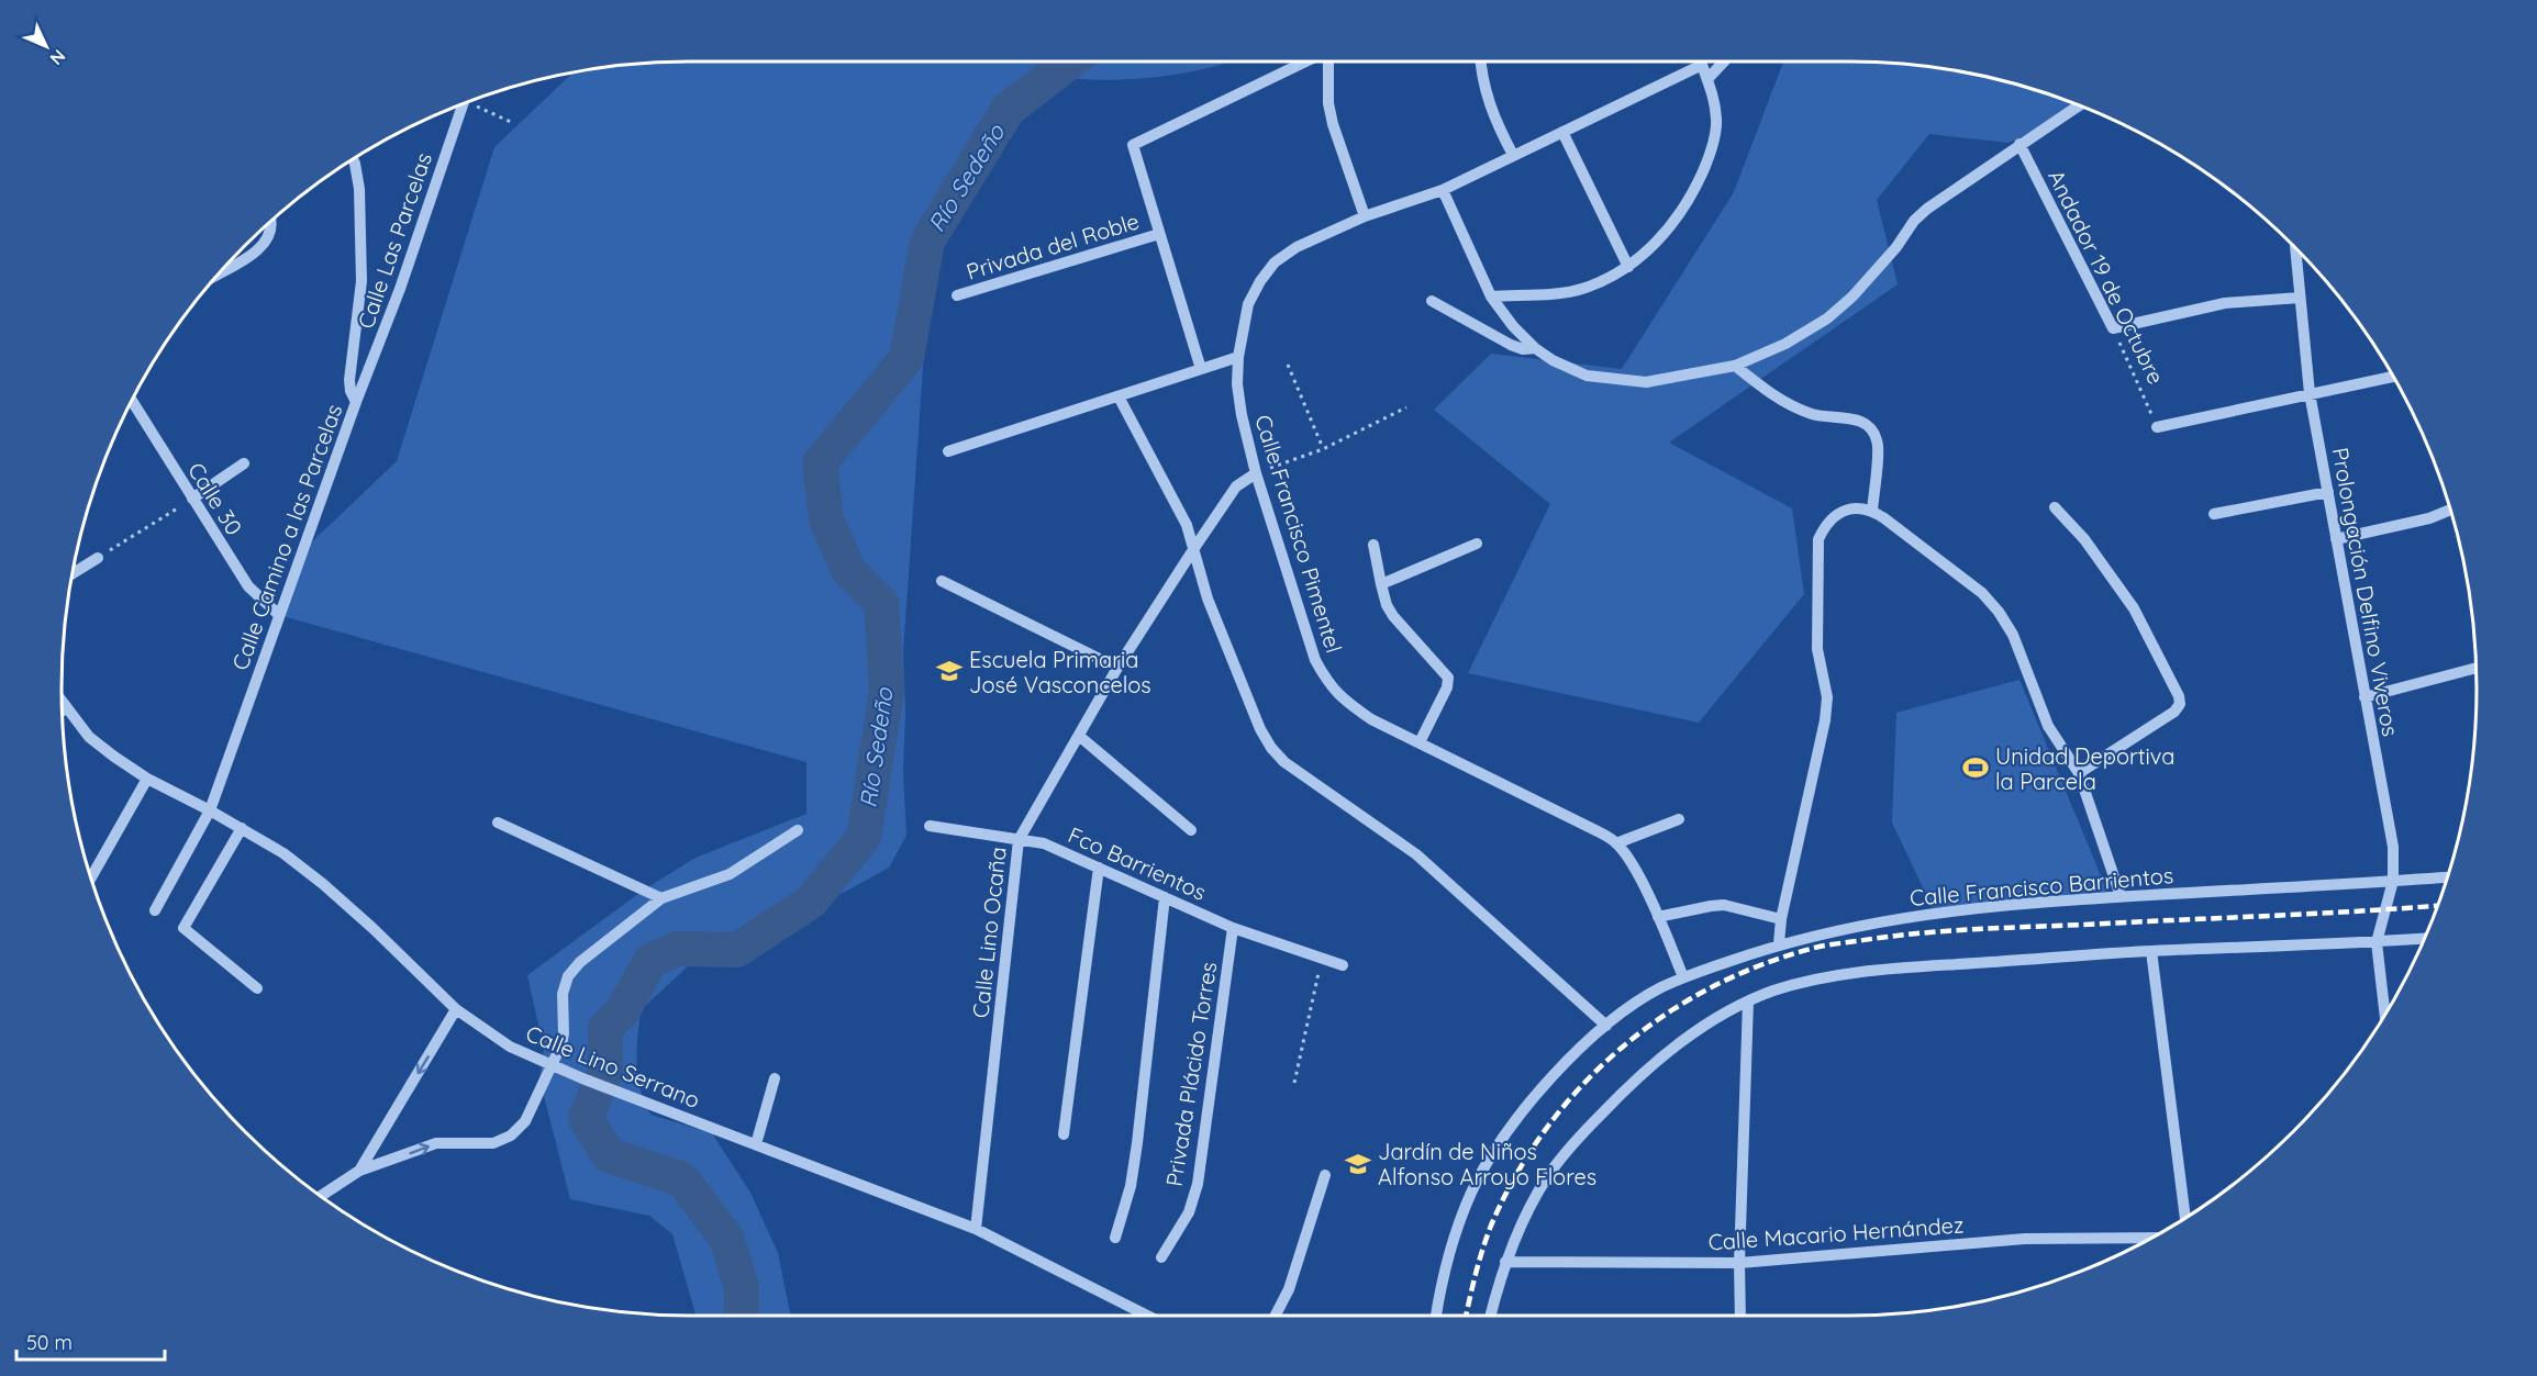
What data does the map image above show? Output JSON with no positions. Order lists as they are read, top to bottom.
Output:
{
  "streets": {
    "street": [
      "Calle Las Parcelas",
      "Privada del Roble",
      "Andador 19 de Octubre",
      "Calle 30",
      "Calle Francisco Pimentel",
      "Calle Camino a las Parcelas",
      "Prolongación Delfino Viveros",
      "Fco Barrientos",
      "Calle Francisco Barrientos",
      "Calle Lino Ocaña",
      "Calle Lino Serrano",
      "Privada Plácido Torres",
      "Calle Macario Hernández"
    ]
  },
  "crossings": [
    ["Calle Las Parcelas", "Calle Camino a las Parcelas"],
    ["Calle 30", "Calle Camino a las Parcelas"],
    ["Calle Francisco Pimentel", "Calle Francisco Barrientos"],
    ["Calle Francisco Pimentel", "Calle Lino Ocaña"],
    ["Calle Camino a las Parcelas", "Calle Lino Serrano"],
    ["Prolongación Delfino Viveros", "Calle Francisco Barrientos"],
    ["Fco Barrientos", "Calle Lino Ocaña"],
    ["Fco Barrientos", "Privada Plácido Torres"],
    ["Calle Lino Ocaña", "Calle Lino Serrano"]
  ],
  "water": ["Río Sedeño"],
  "places": {
    "school or university": ["Escuela Primaria José Vasconcelos", "Jardín de Niños Alfonso Arroyo Flores"],
    "sports": ["Unidad Deportiva la Parcela"]
  },
  "scale_bar": "50 m",
  "north": "bottom right"
}
